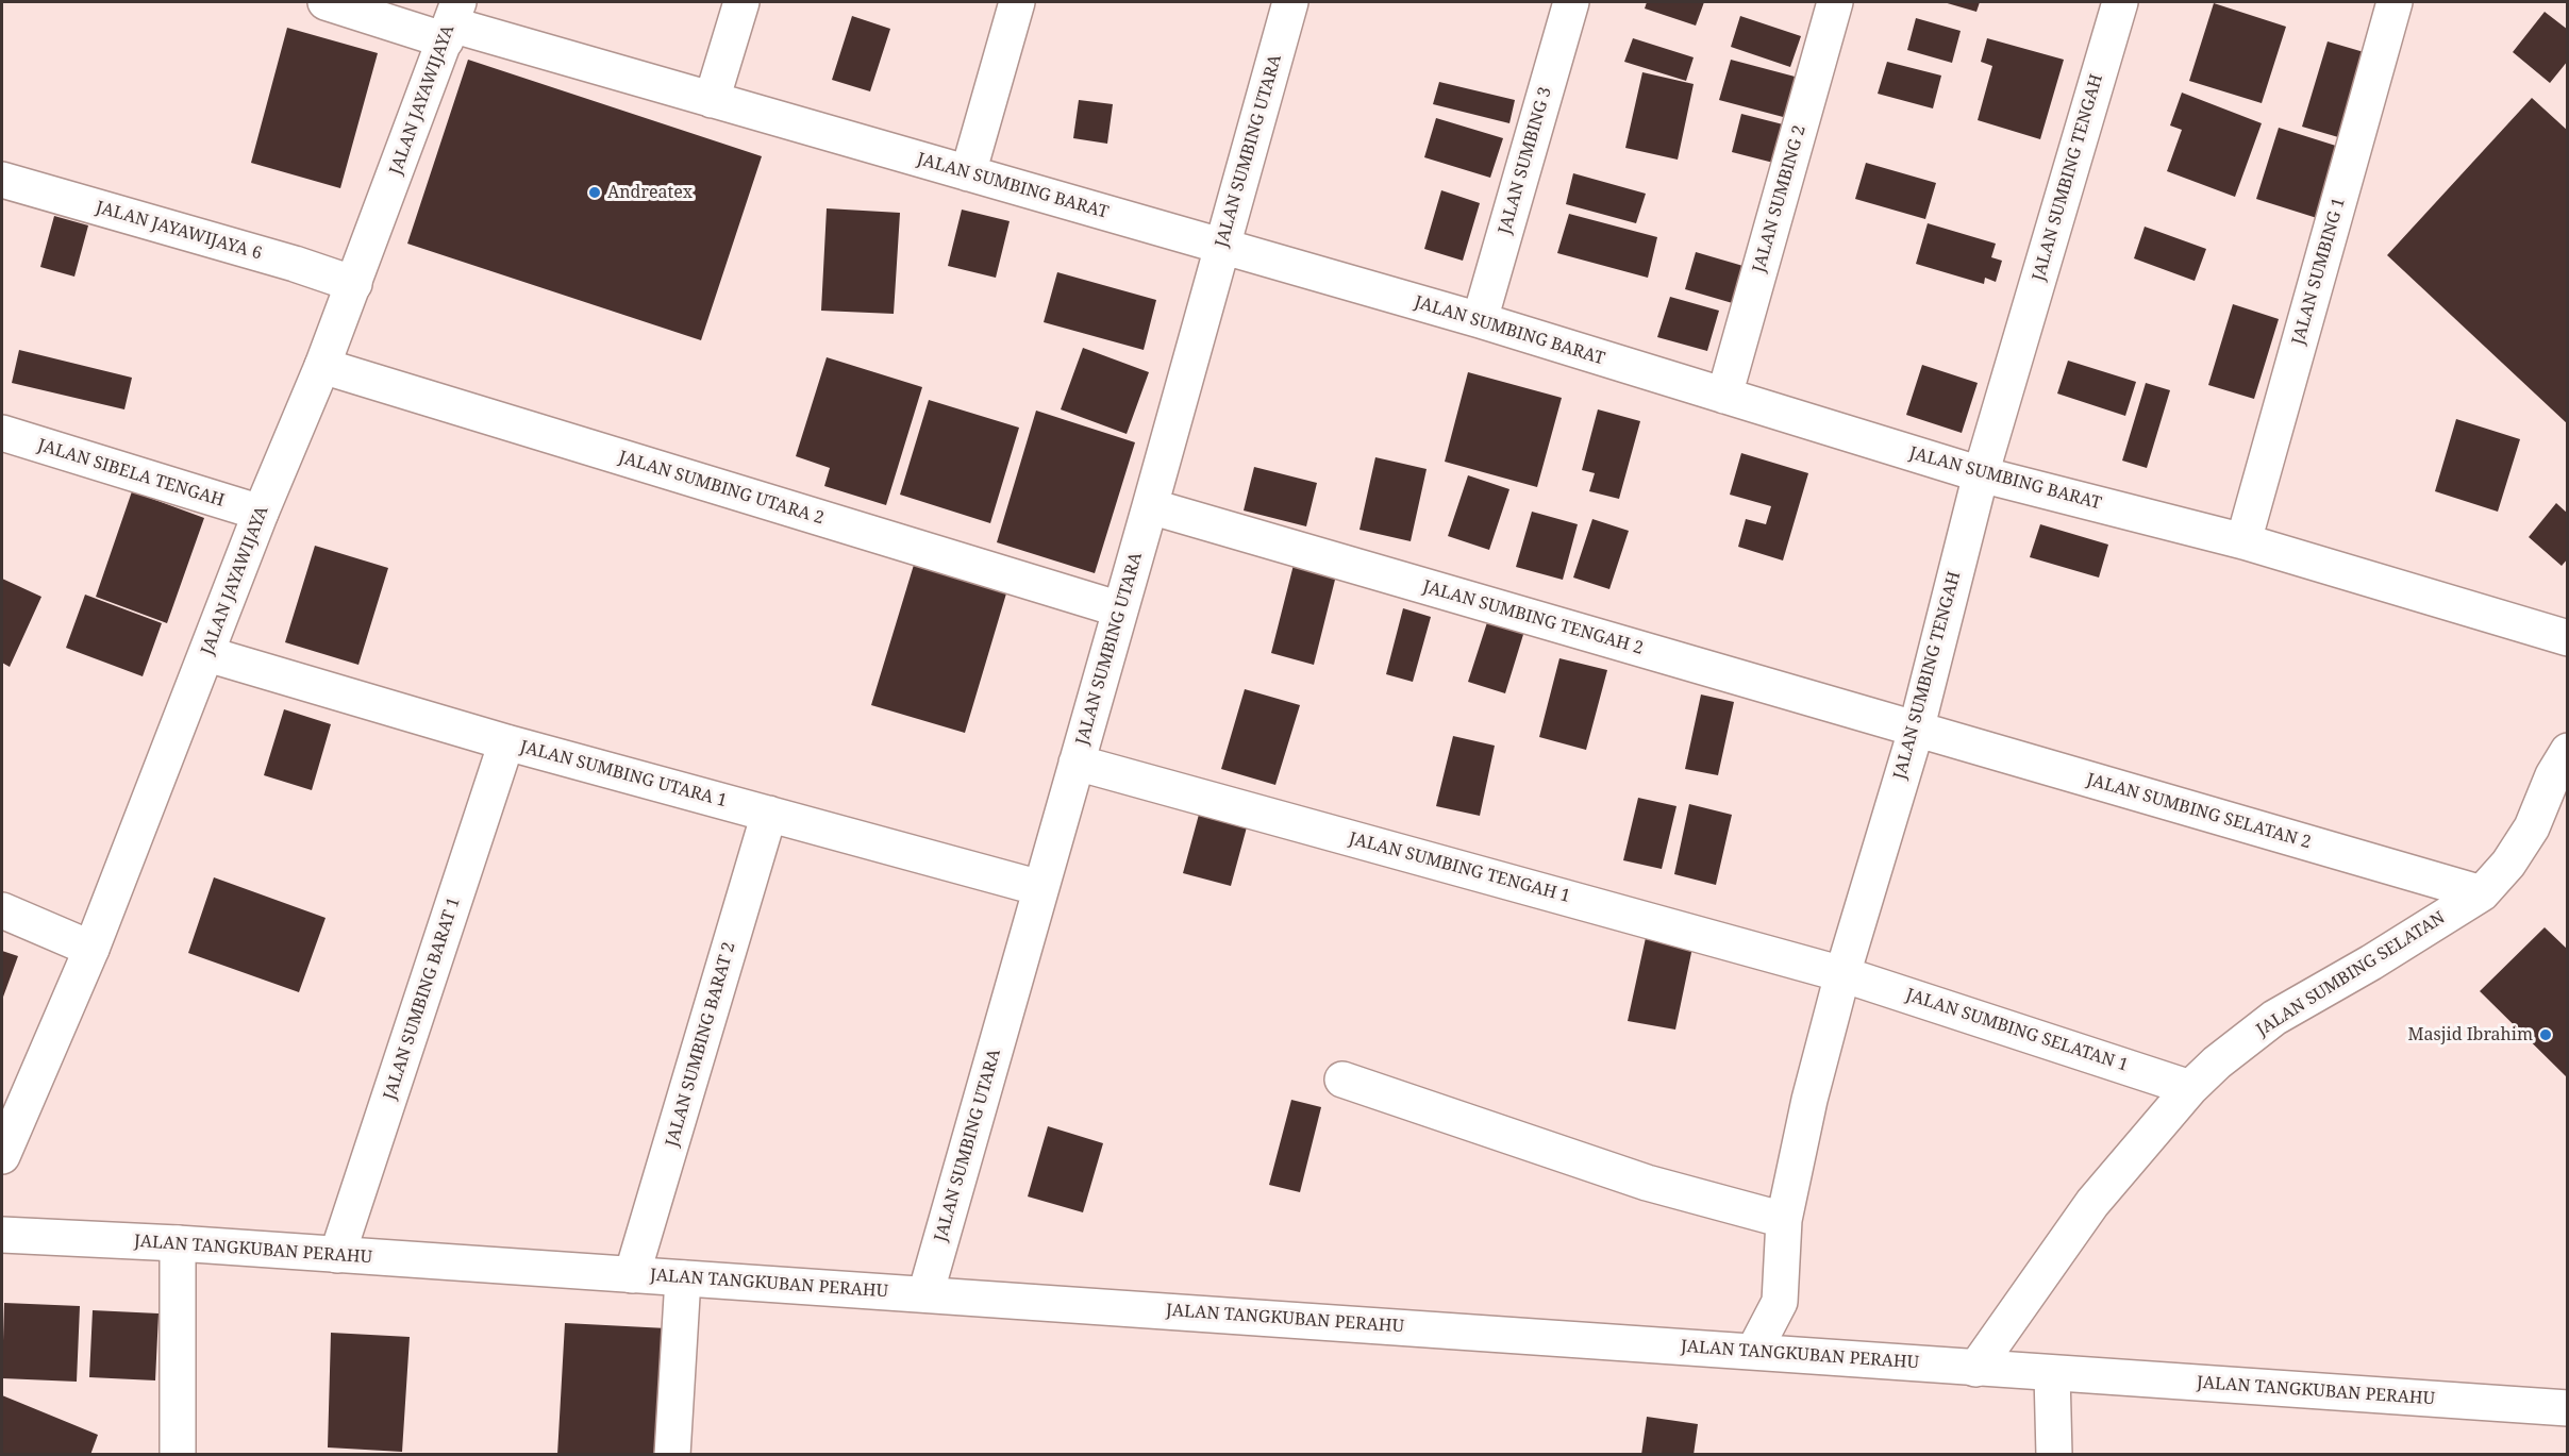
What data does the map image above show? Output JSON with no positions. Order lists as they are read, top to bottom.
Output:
{
  "streets": {
    "street": [
      "JALAN JAYAWIJAYA",
      "JALAN SUMBING UTARA",
      "JALAN SUMBING 3",
      "JALAN SUMBING TENGAH",
      "JALAN SUMBING BARAT",
      "JALAN SUMBING 2",
      "JALAN JAYAWIJAYA 6",
      "JALAN SUMBING 1",
      "JALAN SIBELA TENGAH",
      "JALAN SUMBING UTARA 2",
      "JALAN SUMBING TENGAH 2",
      "JALAN SUMBING UTARA 1",
      "JALAN SUMBING SELATAN 2",
      "JALAN SUMBING TENGAH 1",
      "JALAN SUMBING SELATAN",
      "JALAN SUMBING BARAT 1",
      "JALAN SUMBING SELATAN 1",
      "JALAN SUMBING BARAT 2",
      "JALAN TANGKUBAN PERAHU"
    ]
  },
  "crossings": [
    ["JALAN JAYAWIJAYA", "JALAN SUMBING BARAT"],
    ["JALAN JAYAWIJAYA", "JALAN JAYAWIJAYA 6"],
    ["JALAN JAYAWIJAYA", "JALAN SIBELA TENGAH"],
    ["JALAN JAYAWIJAYA", "JALAN SUMBING UTARA 2"],
    ["JALAN JAYAWIJAYA", "JALAN SUMBING UTARA 1"],
    ["JALAN SUMBING UTARA", "JALAN SUMBING BARAT"],
    ["JALAN SUMBING UTARA", "JALAN SUMBING UTARA 2"],
    ["JALAN SUMBING UTARA", "JALAN SUMBING TENGAH 2"],
    ["JALAN SUMBING UTARA", "JALAN SUMBING UTARA 1"],
    ["JALAN SUMBING UTARA", "JALAN SUMBING TENGAH 1"],
    ["JALAN SUMBING UTARA", "JALAN TANGKUBAN PERAHU"],
    ["JALAN SUMBING 3", "JALAN SUMBING BARAT"],
    ["JALAN SUMBING TENGAH", "JALAN SUMBING BARAT"],
    ["JALAN SUMBING TENGAH", "JALAN SUMBING TENGAH 2"],
    ["JALAN SUMBING TENGAH", "JALAN SUMBING SELATAN 2"],
    ["JALAN SUMBING TENGAH", "JALAN SUMBING TENGAH 1"],
    ["JALAN SUMBING TENGAH", "JALAN SUMBING SELATAN 1"],
    ["JALAN SUMBING TENGAH", "JALAN TANGKUBAN PERAHU"],
    ["JALAN SUMBING BARAT", "JALAN SUMBING 2"],
    ["JALAN SUMBING BARAT", "JALAN SUMBING 1"],
    ["JALAN SUMBING TENGAH 2", "JALAN SUMBING SELATAN 2"],
    ["JALAN SUMBING UTARA 1", "JALAN SUMBING BARAT 1"],
    ["JALAN SUMBING UTARA 1", "JALAN SUMBING BARAT 2"],
    ["JALAN SUMBING SELATAN 2", "JALAN SUMBING SELATAN"],
    ["JALAN SUMBING TENGAH 1", "JALAN SUMBING SELATAN 1"],
    ["JALAN SUMBING SELATAN", "JALAN SUMBING SELATAN 1"],
    ["JALAN SUMBING SELATAN", "JALAN TANGKUBAN PERAHU"],
    ["JALAN SUMBING BARAT 1", "JALAN TANGKUBAN PERAHU"],
    ["JALAN SUMBING BARAT 2", "JALAN TANGKUBAN PERAHU"]
  ],
  "places": ["Andreatex", "Masjid Ibrahim"]
}
